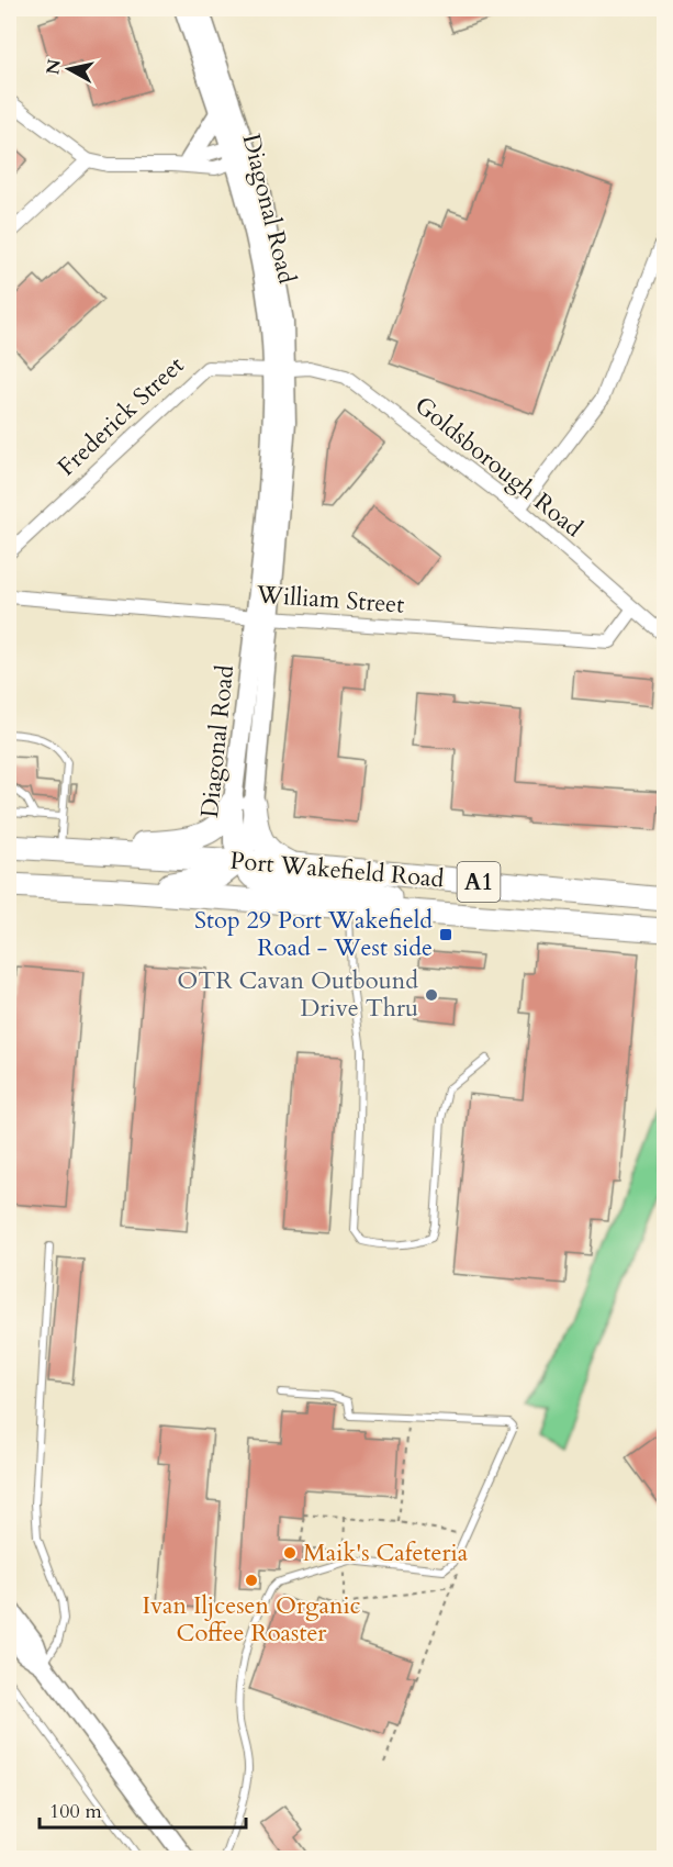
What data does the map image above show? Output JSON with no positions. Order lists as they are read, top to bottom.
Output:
{
  "streets": {
    "highway": ["Port Wakefield Road", "A1"],
    "street": [
      "Diagonal Road",
      "Frederick Street",
      "Goldsborough Road",
      "William Street"
    ]
  },
  "crossings": [
    ["Diagonal Road", "Frederick Street"],
    ["Diagonal Road", "Goldsborough Road"],
    ["Diagonal Road", "William Street"],
    ["Diagonal Road", "Port Wakefield Road"],
    ["Frederick Street", "Goldsborough Road"],
    ["Goldsborough Road", "William Street"]
  ],
  "places": {
    "transit": ["Stop 29 Port Wakefield Road - West side"],
    "other": ["OTR Cavan Outbound Drive Thru", "Maik's Cafeteria", "Ivan Iljcesen Organic Coffee Roaster"]
  },
  "scale_bar": "100 m",
  "north": "left"
}
